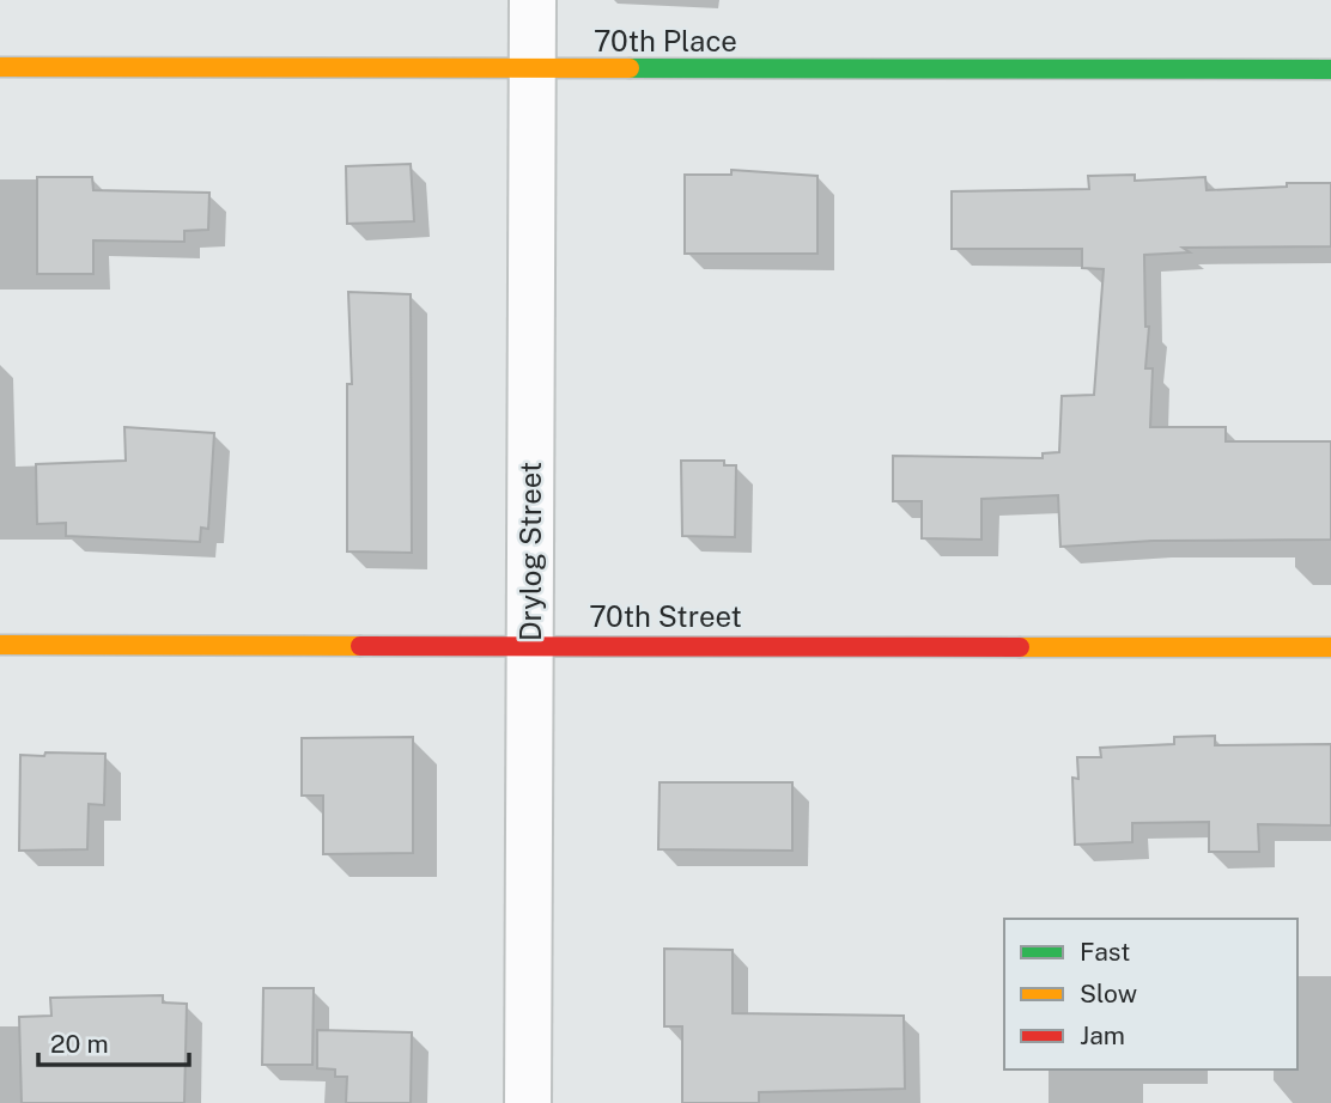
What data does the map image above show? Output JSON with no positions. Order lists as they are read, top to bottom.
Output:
{
  "streets": {
    "street": ["70th Place", "Drylog Street", "70th Street"]
  },
  "crossings": [
    ["70th Place", "Drylog Street"],
    ["Drylog Street", "70th Street"]
  ],
  "legend": ["Fast", "Slow", "Jam"],
  "scale_bar": "20 m"
}
